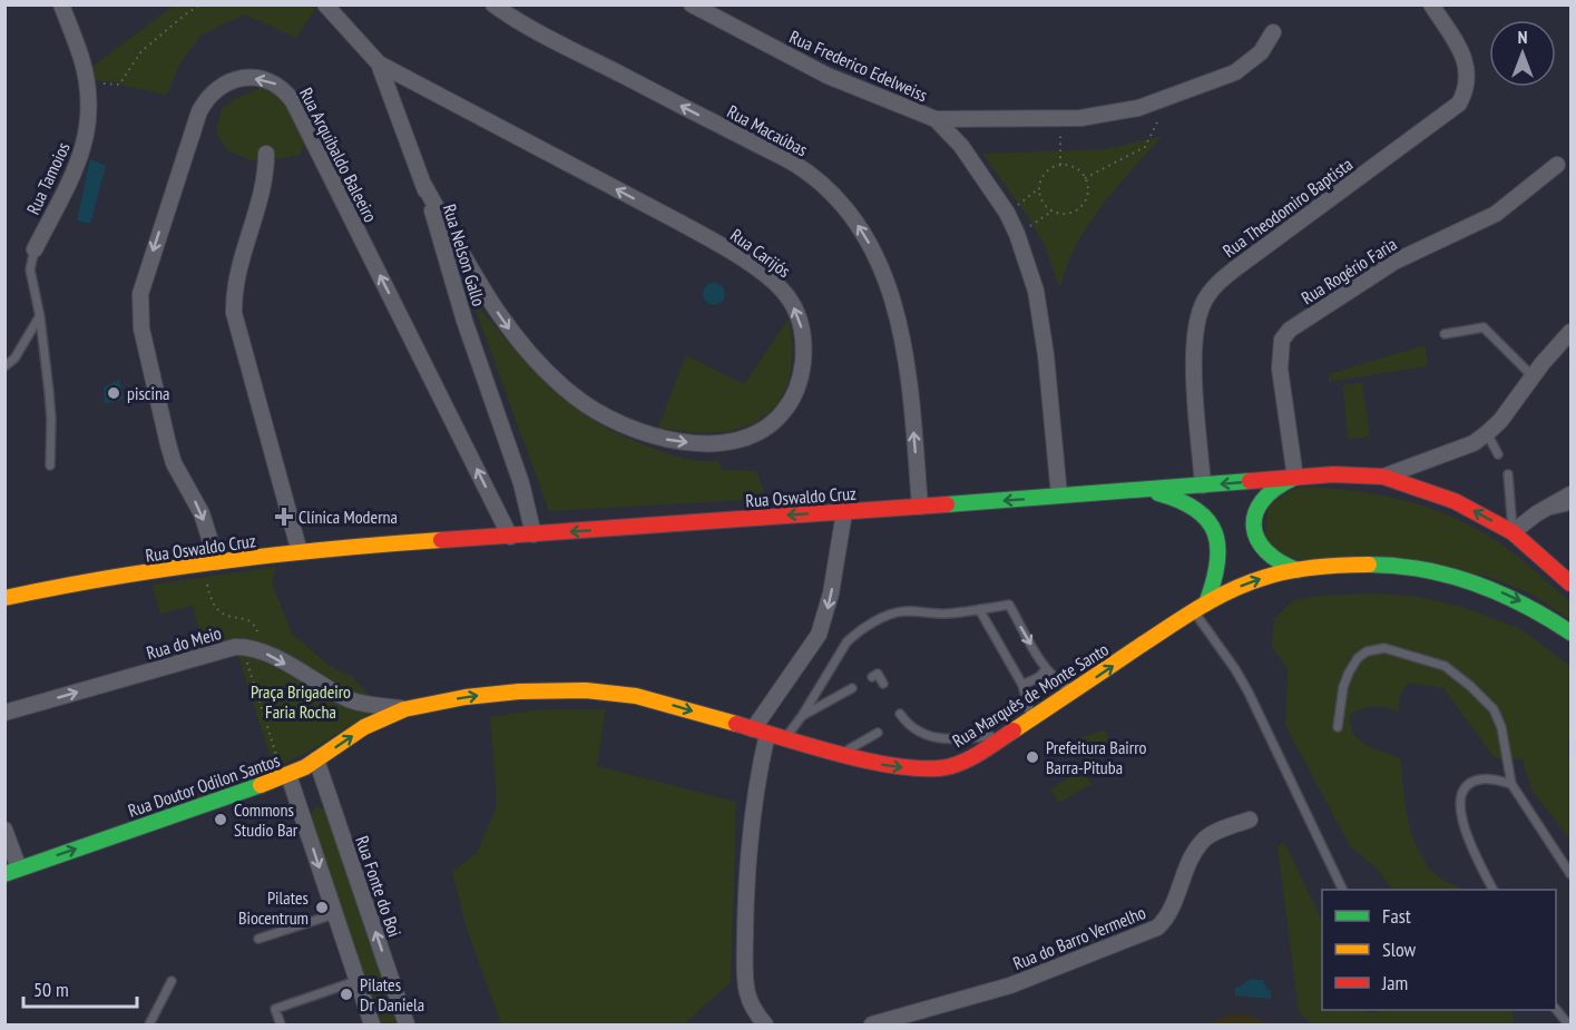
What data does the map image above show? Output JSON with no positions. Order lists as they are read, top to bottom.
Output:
{
  "streets": {
    "main road": ["Rua Oswaldo Cruz", "Rua Marquês de Monte Santo", "Rua Doutor Odilon Santos"],
    "street": [
      "Rua Frederico Edelweiss",
      "Rua Macaúbas",
      "Rua Arquibaldo Baleeiro",
      "Rua Tamoios",
      "Rua Theodomiro Baptista",
      "Rua Carijós",
      "Rua Nelson Gallo",
      "Rua Rogério Faria",
      "Rua do Meio",
      "Rua Fonte do Boi",
      "Rua do Barro Vermelho"
    ]
  },
  "crossings": [
    ["Rua Frederico Edelweiss", "Rua Oswaldo Cruz"],
    ["Rua Macaúbas", "Rua Oswaldo Cruz"],
    ["Rua Arquibaldo Baleeiro", "Rua Oswaldo Cruz"],
    ["Rua Theodomiro Baptista", "Rua Oswaldo Cruz"],
    ["Rua Carijós", "Rua Nelson Gallo"],
    ["Rua Nelson Gallo", "Rua Oswaldo Cruz"],
    ["Rua Rogério Faria", "Rua Oswaldo Cruz"],
    ["Rua do Meio", "Rua Marquês de Monte Santo"],
    ["Rua do Meio", "Rua Doutor Odilon Santos"],
    ["Rua Marquês de Monte Santo", "Rua Doutor Odilon Santos"],
    ["Rua Doutor Odilon Santos", "Rua Fonte do Boi"]
  ],
  "one_way": [
    "Rua Macaúbas",
    "Rua Oswaldo Cruz",
    "Rua do Meio",
    "Rua Marquês de Monte Santo",
    "Rua Doutor Odilon Santos"
  ],
  "parks": ["Praça Brigadeiro Faria Rocha"],
  "places": {
    "other": [
      "piscina",
      "Prefeitura Bairro Barra-Pituba",
      "Commons Studio Bar",
      "Pilates Biocentrum",
      "Pilates Dr Daniela"
    ],
    "health": ["Clínica Moderna"]
  },
  "legend": ["Fast", "Slow", "Jam"],
  "scale_bar": "50 m",
  "north": "top"
}
